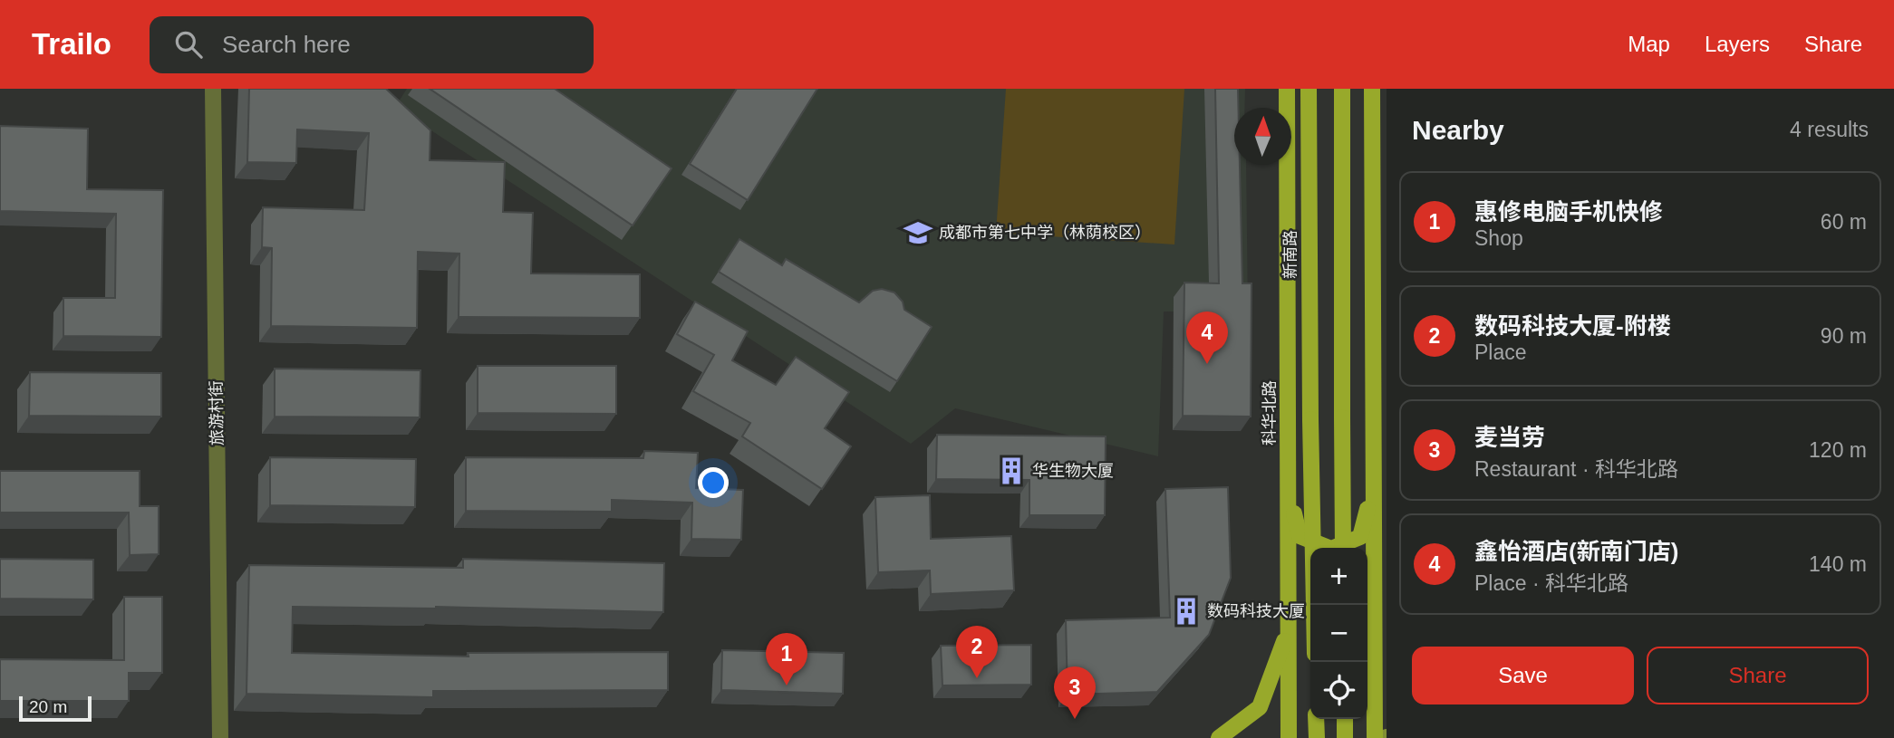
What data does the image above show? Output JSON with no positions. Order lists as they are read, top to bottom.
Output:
{
  "streets": {
    "main road": ["新南路", "科华北路"],
    "street": ["旅游村街"]
  },
  "places": {
    "school or university": ["成都市第七中学（林荫校区）"],
    "building": ["华生物大厦", "数码科技大厦"]
  },
  "scale_bar": "20 m",
  "north": "top",
  "page": {
    "header": "Trailo",
    "search": "Search here",
    "nav": ["Map", "Layers", "Share"],
    "heading": ["Nearby", "4 results"],
    "list": [
      {
        "mark": "1",
        "name": "惠修电脑手机快修",
        "note": "Shop",
        "value": "60 m"
      },
      {
        "mark": "2",
        "name": "数码科技大厦-附楼",
        "note": "Place",
        "value": "90 m"
      },
      {
        "mark": "3",
        "name": "麦当劳",
        "note": "Restaurant · 科华北路",
        "value": "120 m"
      },
      {
        "mark": "4",
        "name": "鑫怡酒店(新南门店)",
        "note": "Place · 科华北路",
        "value": "140 m"
      }
    ],
    "pins": [
      "4",
      "2",
      "1",
      "3"
    ],
    "map_buttons": ["+", "−"],
    "buttons": ["Save", "Share"],
    "scale": "20 m"
  }
}
